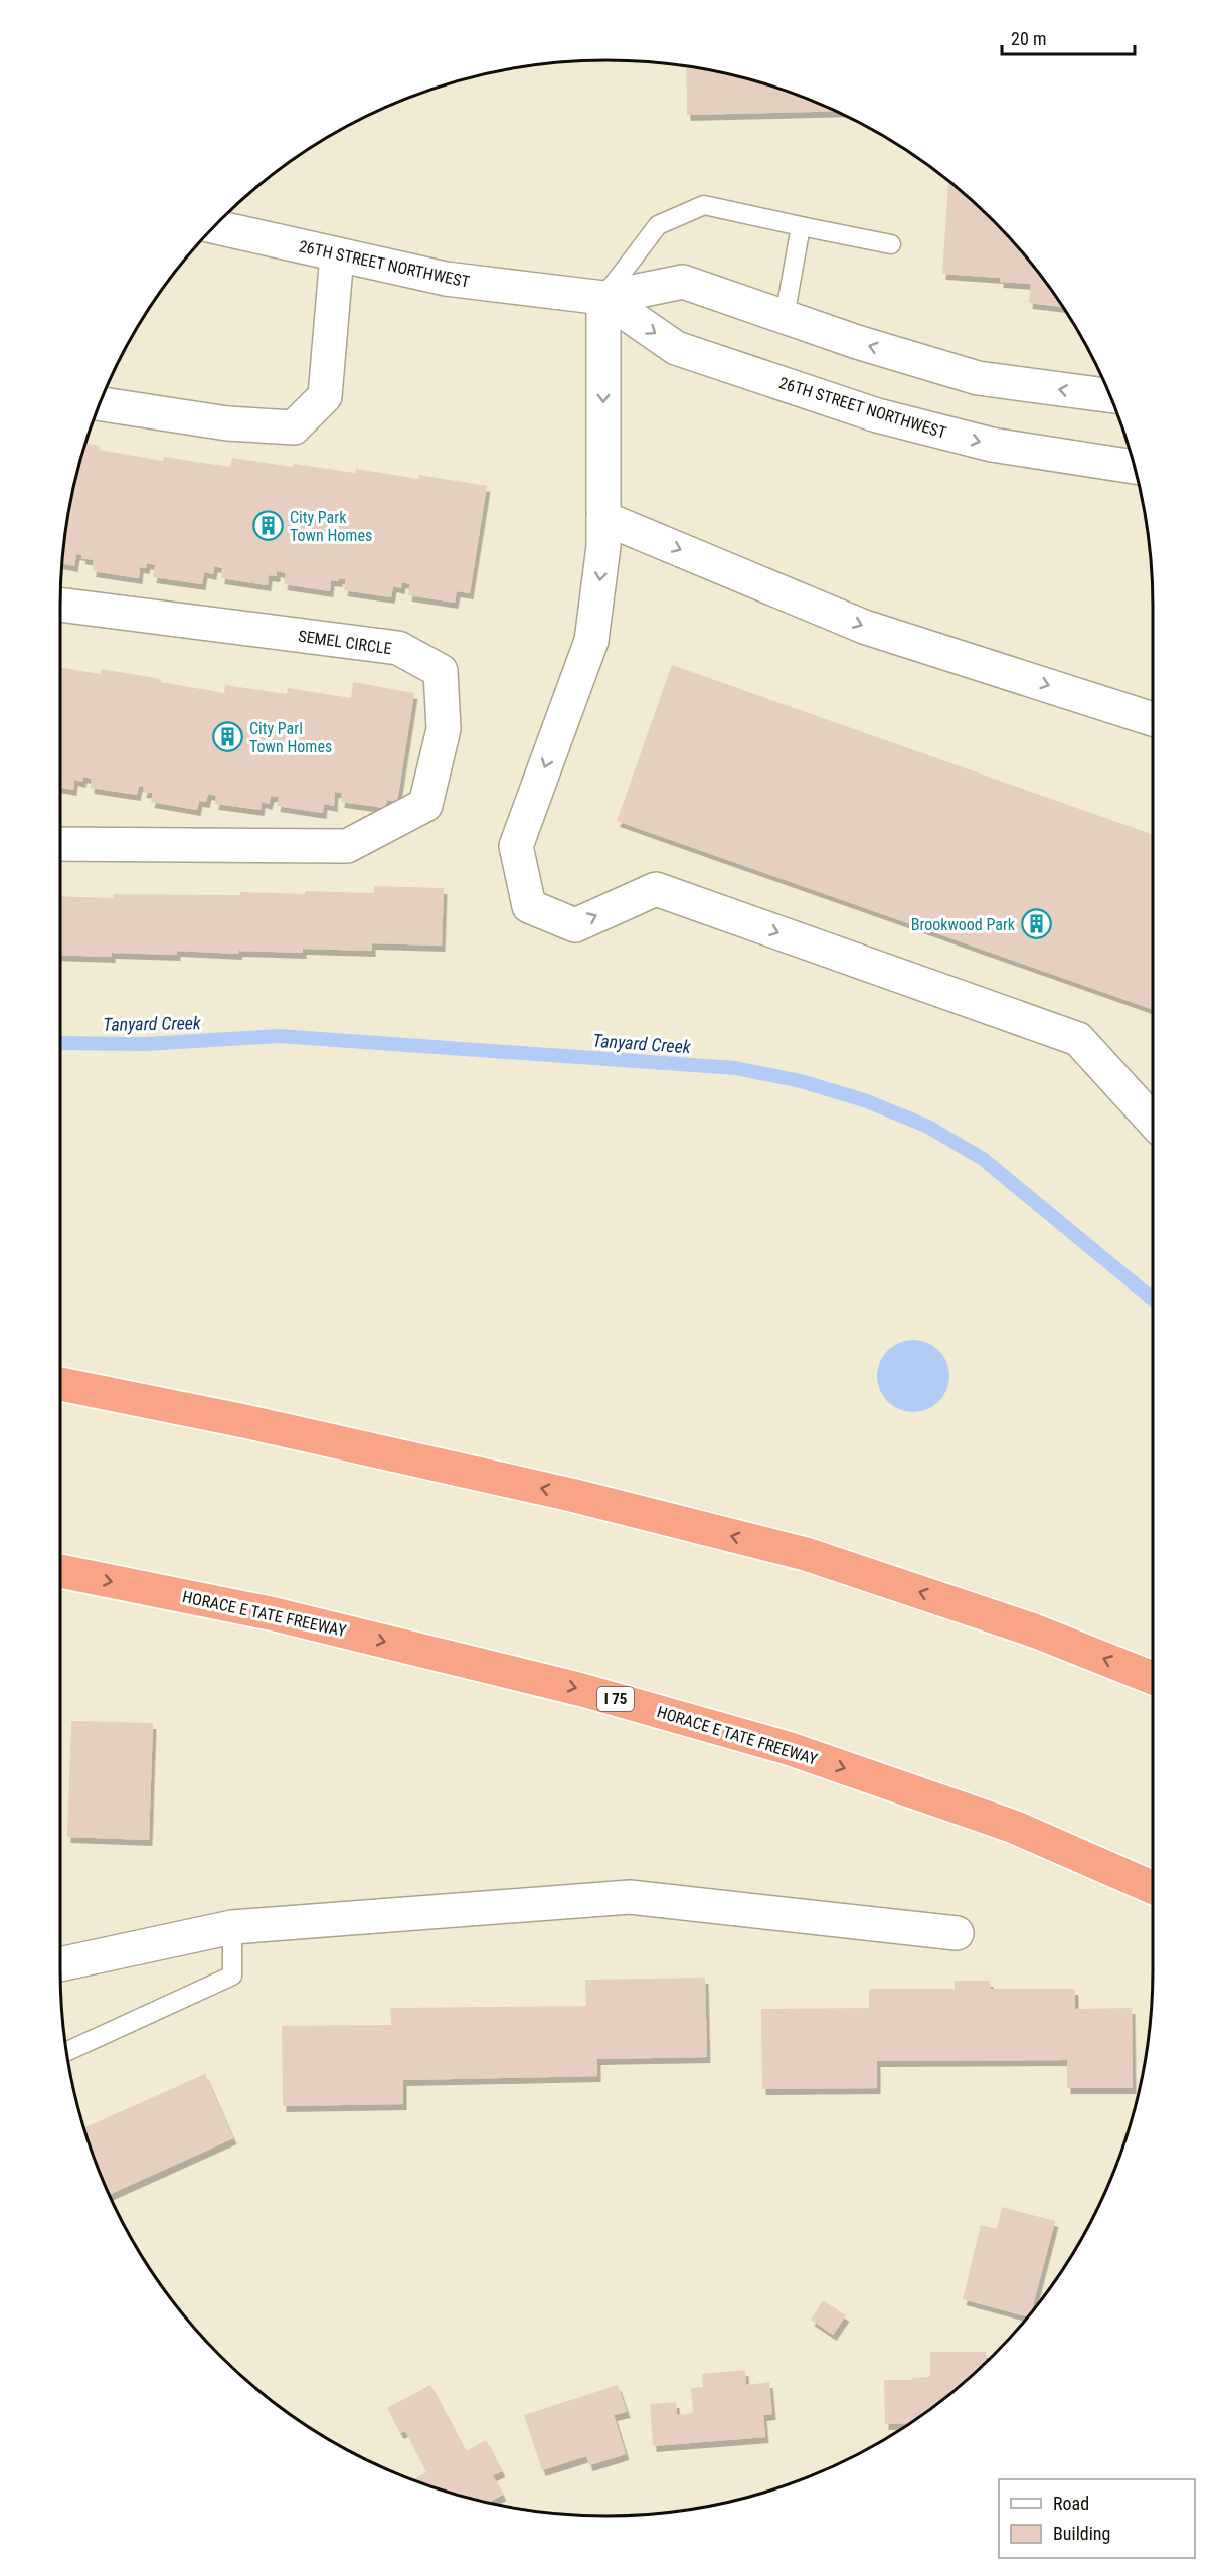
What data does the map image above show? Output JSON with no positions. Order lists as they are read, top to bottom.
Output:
{
  "streets": {
    "highway": ["HORACE E TATE FREEWAY", "I 75"],
    "street": ["26TH STREET NORTHWEST", "SEMEL CIRCLE"]
  },
  "water": ["Tanyard Creek"],
  "places": {
    "building": ["City Park Town Homes", "City Parl Town Homes", "Brookwood Park"]
  },
  "legend": ["Road", "Building"],
  "scale_bar": "20 m"
}
